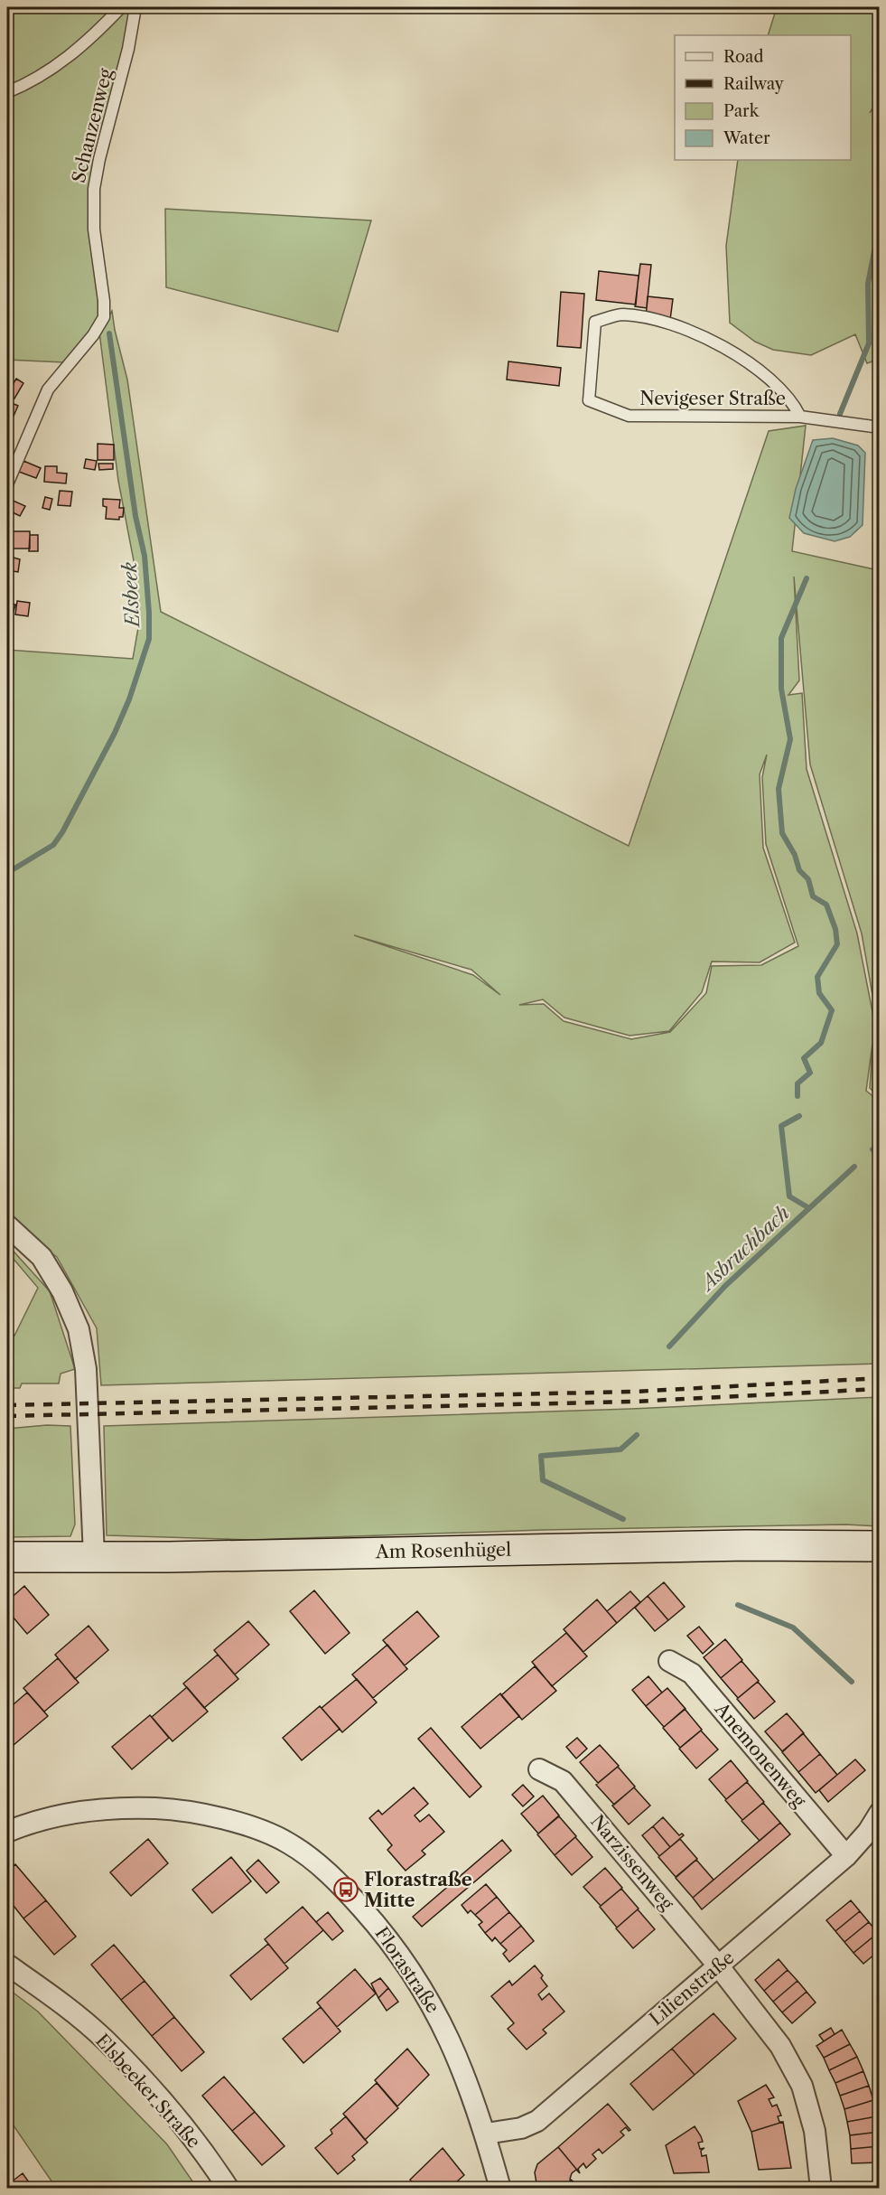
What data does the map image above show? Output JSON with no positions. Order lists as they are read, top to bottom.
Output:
{
  "streets": {
    "street": [
      "Am Rosenhügel",
      "Anemonenweg",
      "Narzissenweg",
      "Florastraße",
      "Lilienstraße",
      "Elsbeeker Straße"
    ],
    "lane": ["Schanzenweg", "Nevigeser Straße"]
  },
  "crossings": [
    ["Anemonenweg", "Lilienstraße"],
    ["Narzissenweg", "Lilienstraße"],
    ["Florastraße", "Lilienstraße"]
  ],
  "water": ["Elsbeek", "Asbruchbach"],
  "places": {
    "bus stop": ["Florastraße Mitte"]
  },
  "legend": [
    "Road",
    "Railway",
    "Park",
    "Water"
  ]
}
